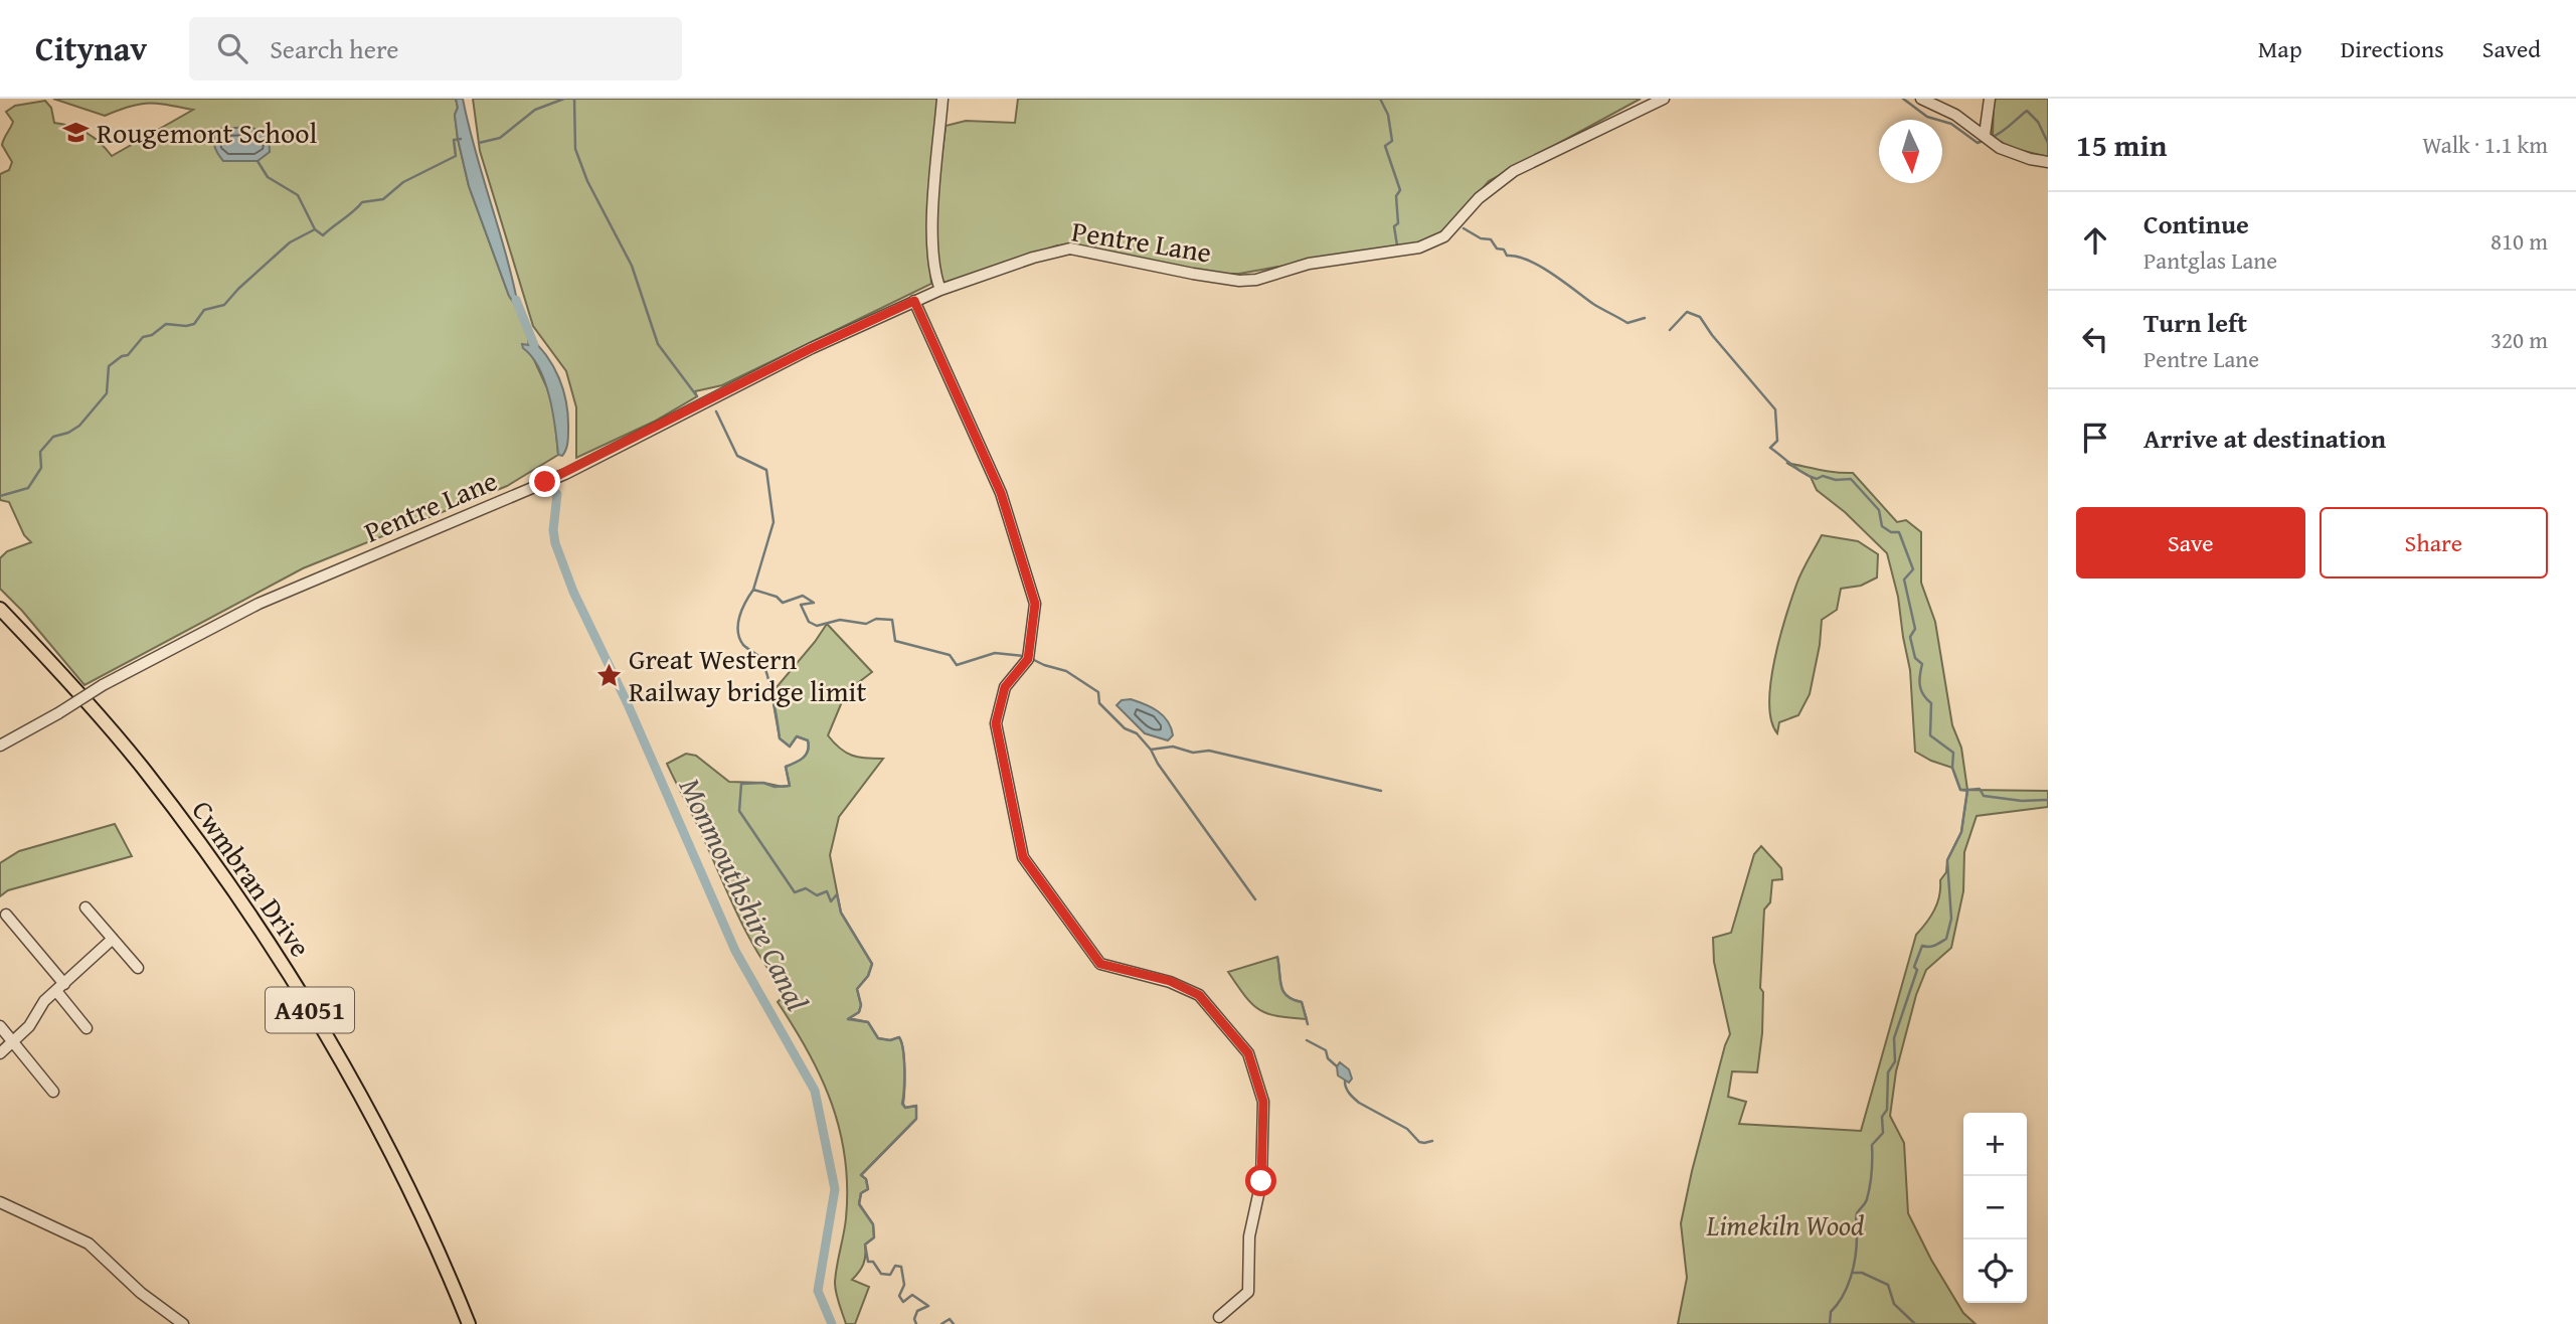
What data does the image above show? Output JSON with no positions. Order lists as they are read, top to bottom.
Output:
{
  "streets": {
    "main road": ["Cwmbran Drive", "A4051"],
    "street": ["Pentre Lane"]
  },
  "water": ["Monmouthshire Canal"],
  "parks": ["Limekiln Wood"],
  "places": {
    "school or university": ["Rougemont School"],
    "place": ["Great Western Railway bridge limit"]
  },
  "north": "bottom",
  "page": {
    "header": "Citynav",
    "search": "Search here",
    "nav": ["Map", "Directions", "Saved"],
    "heading": ["15 min", "Walk · 1.1 km"],
    "list": [
      ["Continue", "Pantglas Lane", "810 m"],
      ["Turn left", "Pentre Lane", "320 m"],
      "Arrive at destination"
    ],
    "buttons": ["Save", "Share"],
    "map_buttons": ["+", "−"]
  }
}
